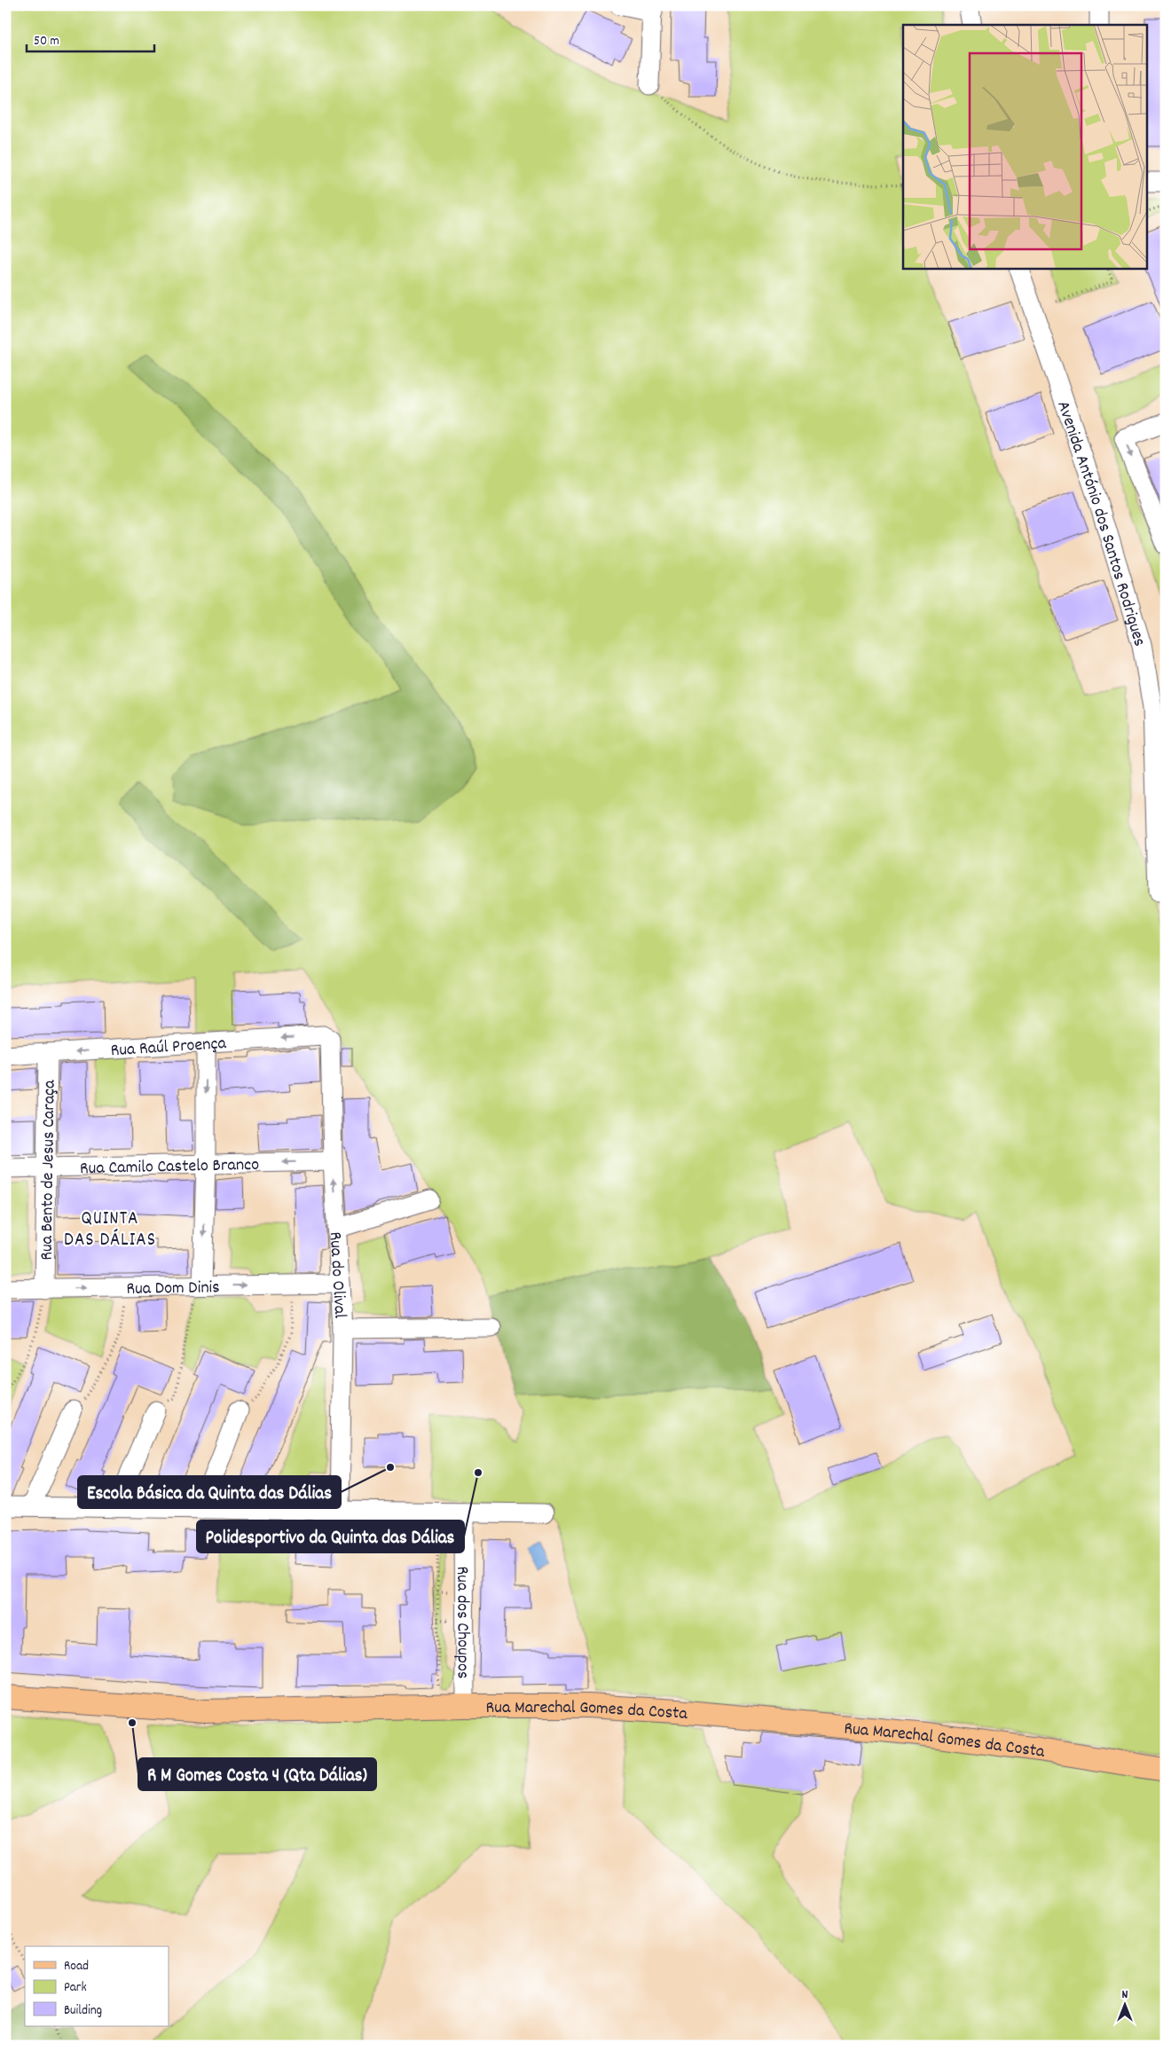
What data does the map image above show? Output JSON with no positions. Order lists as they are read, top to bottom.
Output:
{
  "streets": {
    "main road": ["Rua Marechal Gomes da Costa"],
    "street": [
      "Avenida António dos Santos Rodrigues",
      "Rua Raúl Proença",
      "Rua Camilo Castelo Branco",
      "Rua Bento de Jesus Caraça",
      "Rua do Olival",
      "Rua Dom Dinis",
      "Rua dos Choupos"
    ]
  },
  "crossings": [
    ["Rua Raúl Proença", "Rua Bento de Jesus Caraça"],
    ["Rua Raúl Proença", "Rua do Olival"],
    ["Rua Camilo Castelo Branco", "Rua Bento de Jesus Caraça"],
    ["Rua Camilo Castelo Branco", "Rua do Olival"],
    ["Rua Bento de Jesus Caraça", "Rua Dom Dinis"],
    ["Rua do Olival", "Rua Dom Dinis"],
    ["Rua dos Choupos", "Rua Marechal Gomes da Costa"]
  ],
  "one_way": ["Rua Raúl Proença", "Rua Camilo Castelo Branco", "Rua Dom Dinis"],
  "districts": ["QUINTA DAS DÁLIAS"],
  "places": ["Escola Básica da Quinta das Dálias", "Polidesportivo da Quinta das Dálias", "R M Gomes Costa 4 (Qta Dálias)"],
  "legend": ["Road", "Park", "Building"],
  "scale_bar": "50 m",
  "north": "top"
}
